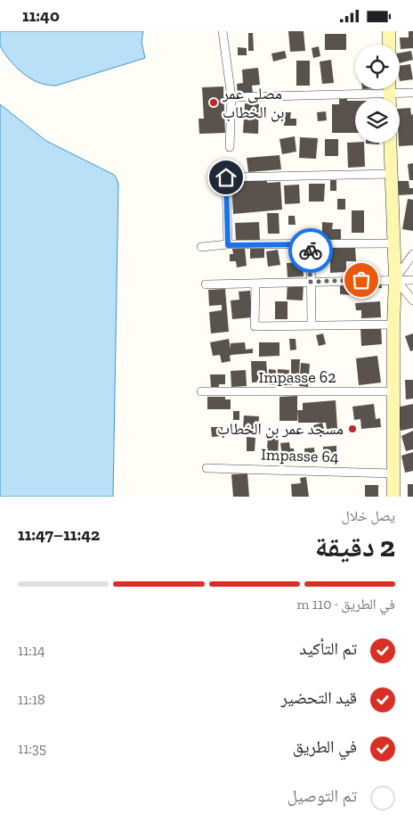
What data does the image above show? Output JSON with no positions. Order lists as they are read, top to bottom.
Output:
{
  "streets": {
    "street": ["Impasse 62", "Impasse 64"]
  },
  "places": ["مصلى عمر بن الخطاب", "مسجد عمر بن الخطاب"],
  "page": {
    "status": "11:40",
    "heading": ["2 دقيقة", "يصل خلال", "11:42–11:47"],
    "bar": "في الطريق · 110 m",
    "list": [
      ["تم التأكيد", "11:14"],
      ["قيد التحضير", "11:18"],
      ["في الطريق", "11:35"],
      "تم التوصيل"
    ]
  }
}
